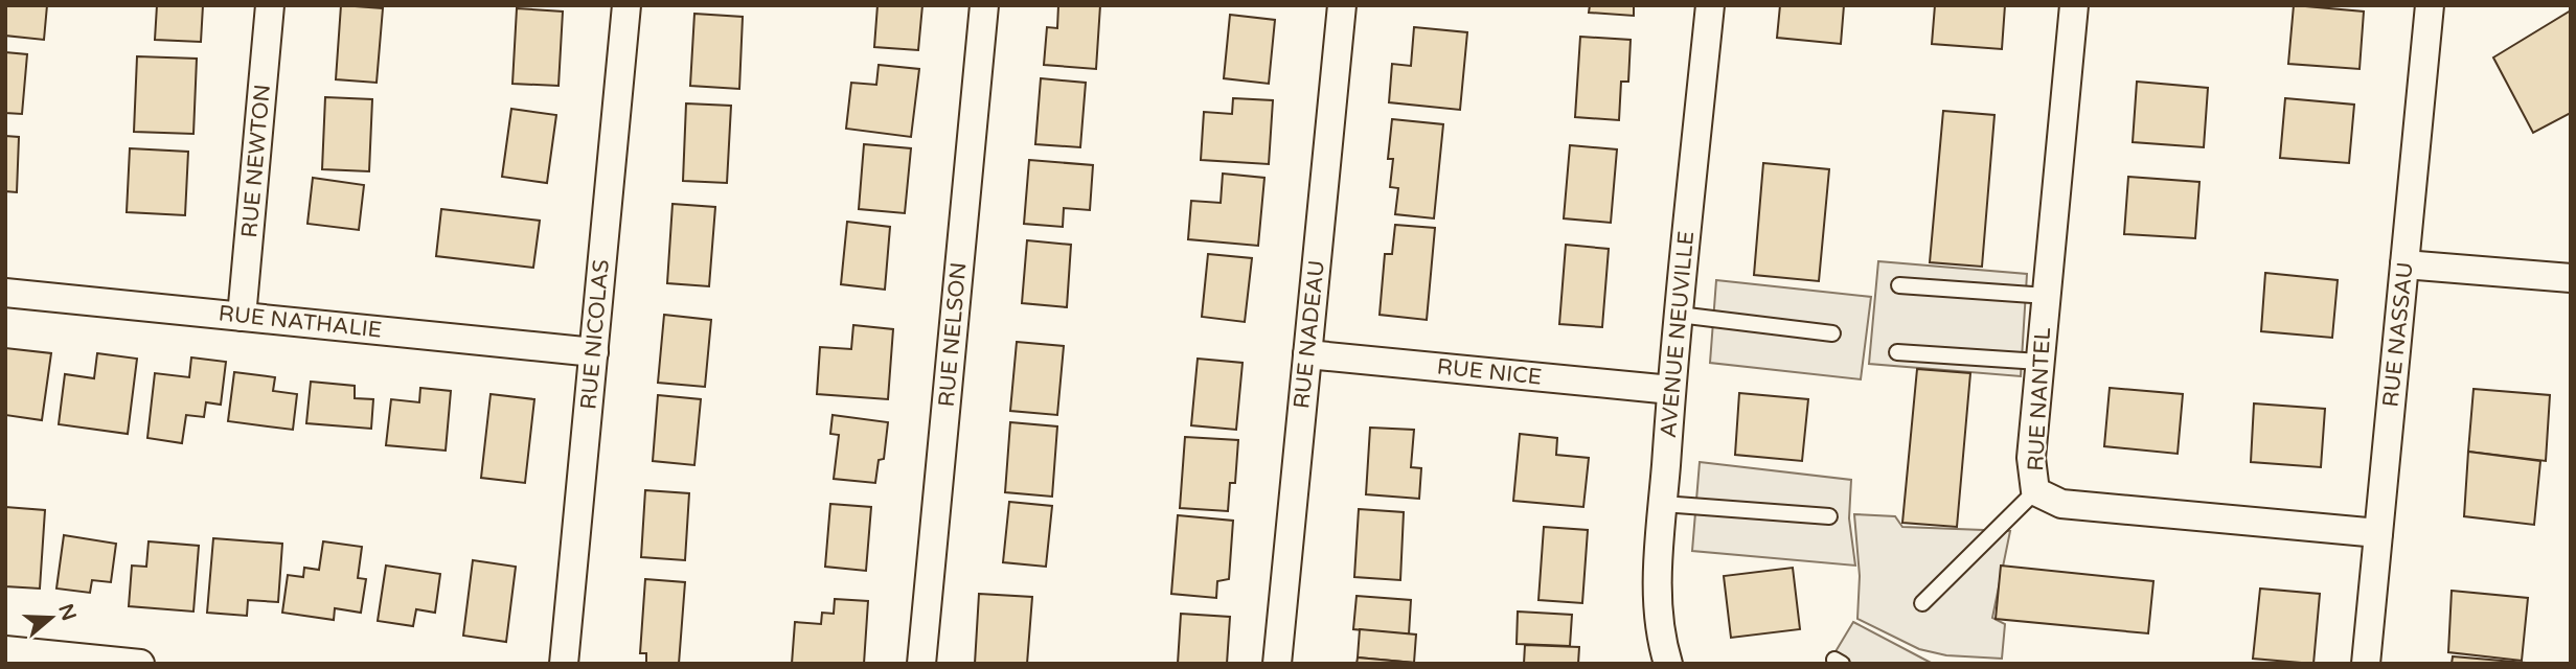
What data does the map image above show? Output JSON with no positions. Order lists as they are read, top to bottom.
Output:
{
  "streets": {
    "street": [
      "RUE NEWTON",
      "RUE NATHALIE",
      "RUE NICOLAS",
      "RUE NELSON",
      "RUE NADEAU",
      "AVENUE NEUVILLE",
      "RUE NASSAU",
      "RUE NICE",
      "RUE NANTEL"
    ]
  },
  "crossings": [
    ["RUE NEWTON", "RUE NATHALIE"],
    ["RUE NATHALIE", "RUE NICOLAS"],
    ["RUE NADEAU", "RUE NICE"],
    ["AVENUE NEUVILLE", "RUE NICE"],
    ["RUE NASSAU", "RUE NANTEL"]
  ],
  "north": "right"
}
